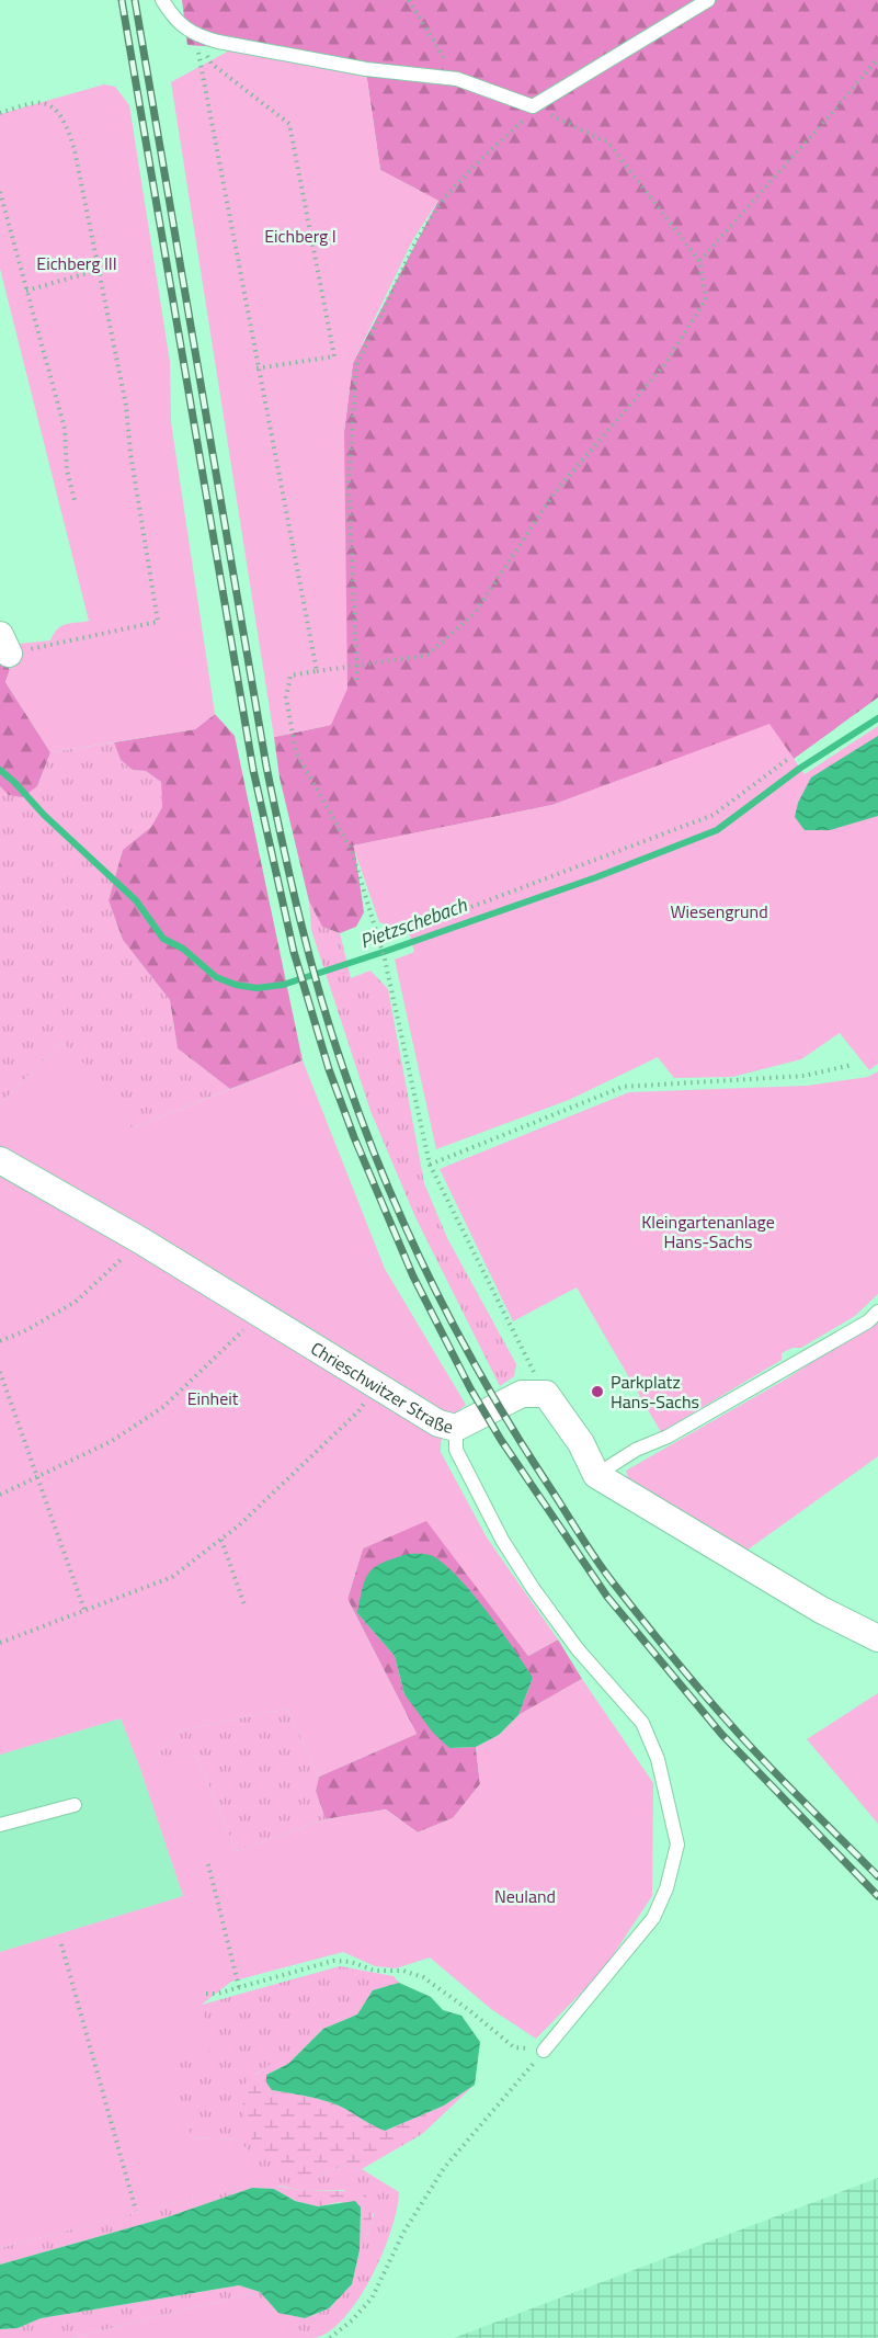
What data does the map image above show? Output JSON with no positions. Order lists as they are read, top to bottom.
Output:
{
  "streets": {
    "street": ["Chrieschwitzer Straße"]
  },
  "water": ["Pietzschebach"],
  "parks": [
    "Eichberg I",
    "Eichberg III",
    "Wiesengrund",
    "Kleingartenanlage Hans-Sachs",
    "Einheit",
    "Neuland"
  ],
  "places": ["Parkplatz Hans-Sachs"]
}
